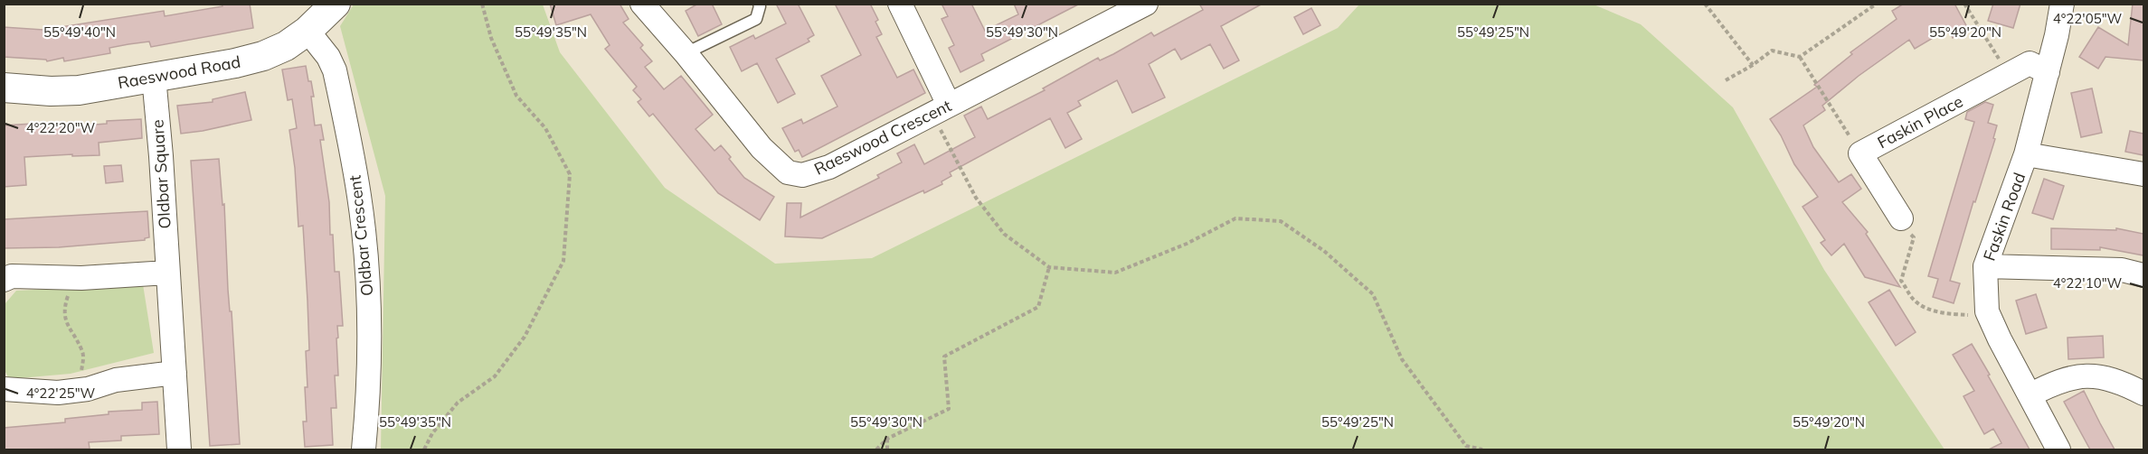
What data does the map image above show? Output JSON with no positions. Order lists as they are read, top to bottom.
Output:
{
  "streets": {
    "street": [
      "Raeswood Road",
      "Faskin Place",
      "Raeswood Crescent",
      "Oldbar Square",
      "Faskin Road",
      "Oldbar Crescent"
    ]
  },
  "crossings": [
    ["Raeswood Road", "Oldbar Square"],
    ["Raeswood Road", "Oldbar Crescent"],
    ["Faskin Place", "Faskin Road"]
  ],
  "coordinates": [
    "4°22'05\"W",
    "55°49'40\"N",
    "55°49'35\"N",
    "55°49'30\"N",
    "55°49'25\"N",
    "55°49'20\"N",
    "4°22'20\"W",
    "4°22'10\"W",
    "4°22'25\"W"
  ]
}
